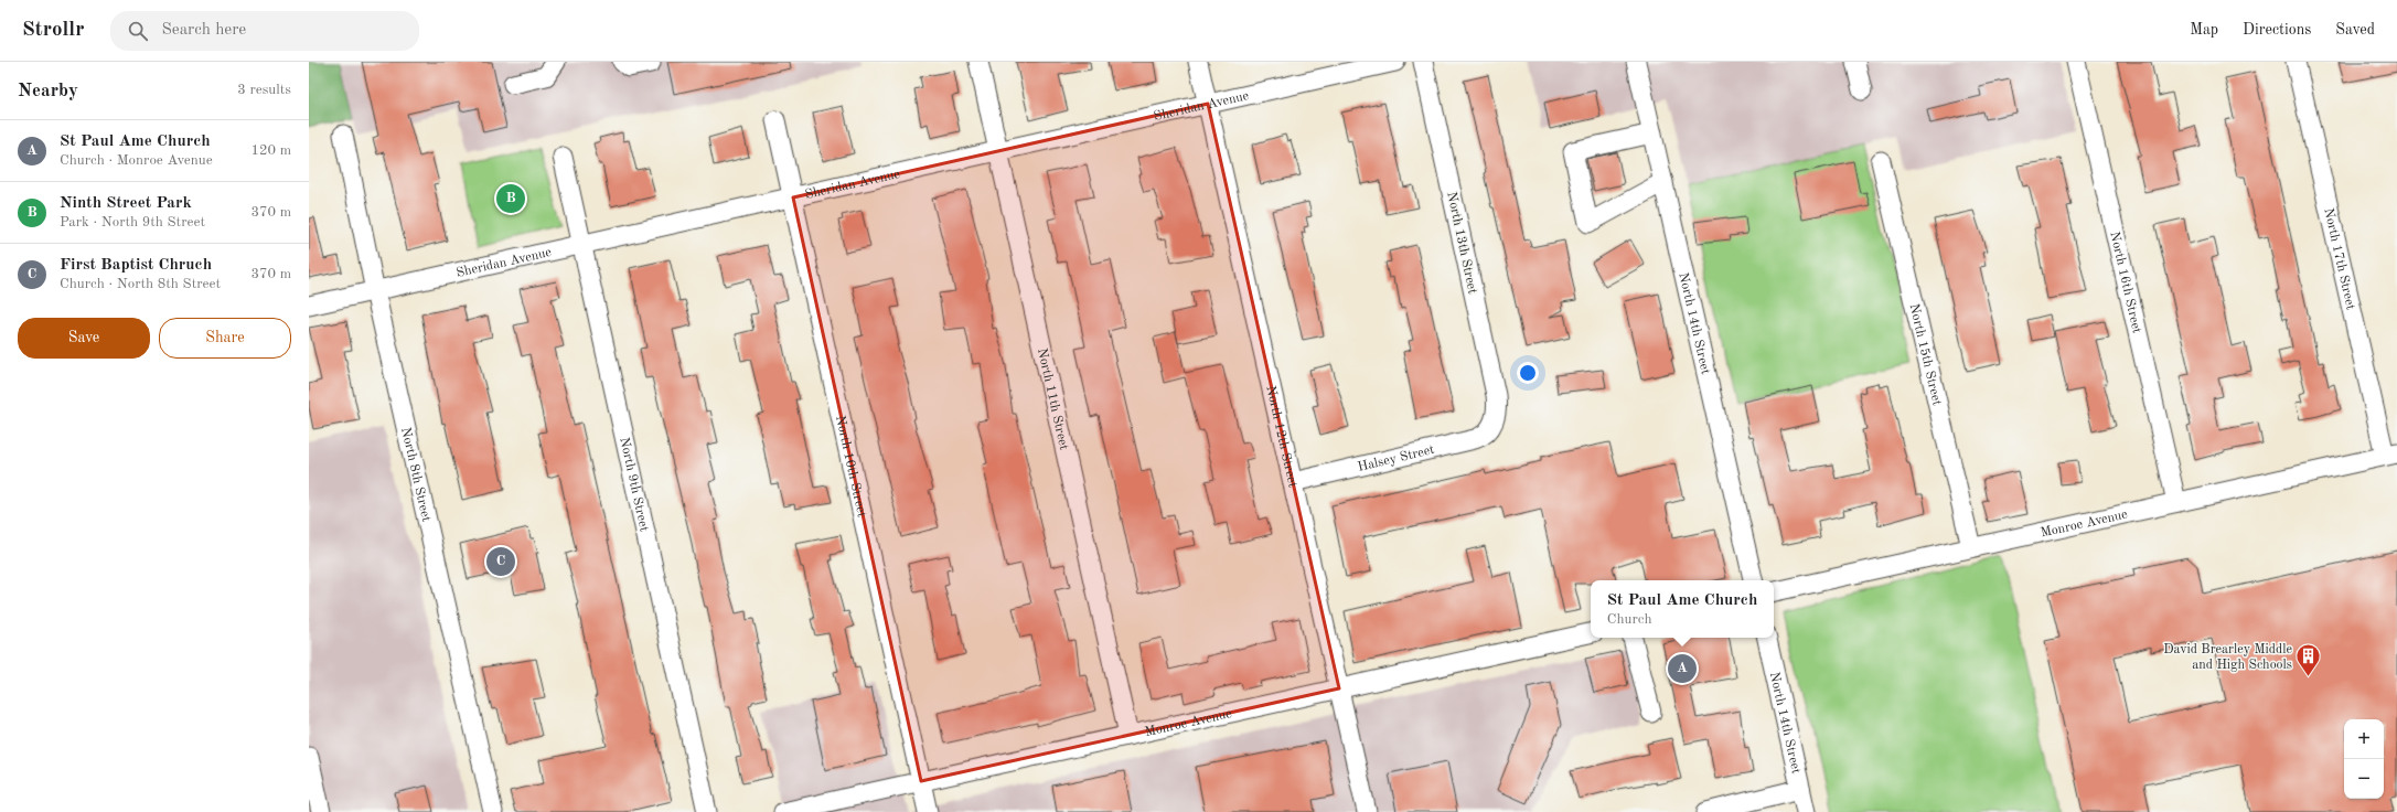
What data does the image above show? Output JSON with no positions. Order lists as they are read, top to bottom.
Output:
{
  "streets": {
    "street": [
      "Sheridan Avenue",
      "North 13th Street",
      "North 17th Street",
      "North 16th Street",
      "North 14th Street",
      "North 15th Street",
      "North 11th Street",
      "North 12th Street",
      "Halsey Street",
      "North 10th Street",
      "North 8th Street",
      "North 9th Street",
      "Monroe Avenue"
    ]
  },
  "crossings": [
    ["Sheridan Avenue", "North 11th Street"],
    ["Sheridan Avenue", "North 12th Street"],
    ["Sheridan Avenue", "North 10th Street"],
    ["Sheridan Avenue", "North 8th Street"],
    ["Sheridan Avenue", "North 9th Street"],
    ["North 13th Street", "Halsey Street"],
    ["North 17th Street", "Monroe Avenue"],
    ["North 16th Street", "Monroe Avenue"],
    ["North 15th Street", "Monroe Avenue"],
    ["North 11th Street", "Monroe Avenue"],
    ["North 12th Street", "Halsey Street"],
    ["North 12th Street", "Monroe Avenue"],
    ["North 10th Street", "Monroe Avenue"]
  ],
  "places": {
    "building": ["David Brearley Middle and High Schools"]
  },
  "page": {
    "header": "Strollr",
    "search": "Search here",
    "nav": ["Map", "Directions", "Saved"],
    "heading": ["Nearby", "3 results"],
    "list": [
      {
        "mark": "A",
        "name": "St Paul Ame Church",
        "note": "Church · Monroe Avenue",
        "value": "120 m"
      },
      {
        "mark": "B",
        "name": "Ninth Street Park",
        "note": "Park · North 9th Street",
        "value": "370 m"
      },
      {
        "mark": "C",
        "name": "First Baptist Chruch",
        "note": "Church · North 8th Street",
        "value": "370 m"
      }
    ],
    "pins": ["B", "C", "A"],
    "buttons": ["Save", "Share"],
    "popup": ["St Paul Ame Church", "Church"],
    "map_buttons": ["+", "−"]
  }
}
